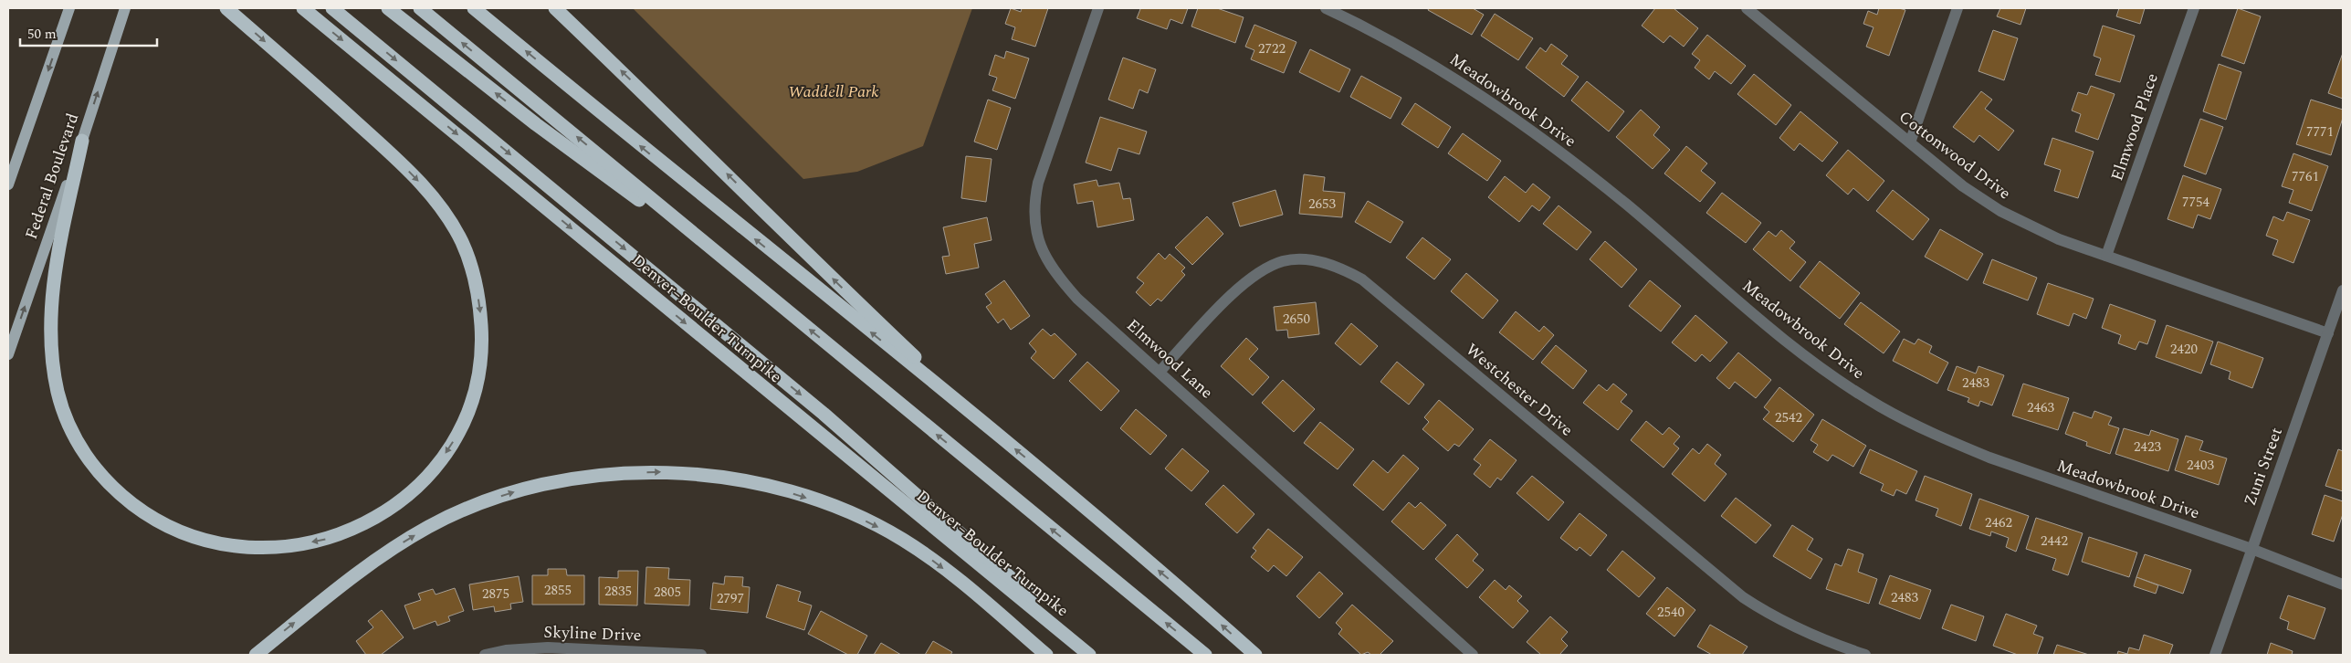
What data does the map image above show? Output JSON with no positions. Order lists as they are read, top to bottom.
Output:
{
  "streets": {
    "highway": ["Denver–Boulder Turnpike"],
    "main road": ["Federal Boulevard"],
    "street": [
      "Meadowbrook Drive",
      "Elmwood Place",
      "Cottonwood Drive",
      "Elmwood Lane",
      "Westchester Drive",
      "Zuni Street",
      "Skyline Drive"
    ]
  },
  "crossings": [
    ["Meadowbrook Drive", "Zuni Street"],
    ["Elmwood Place", "Cottonwood Drive"],
    ["Cottonwood Drive", "Zuni Street"],
    ["Elmwood Lane", "Westchester Drive"]
  ],
  "parks": ["Waddell Park"],
  "house_numbers": [
    "2722",
    "7771",
    "7761",
    "7754",
    "2653",
    "2650",
    "2420",
    "2483",
    "2463",
    "2542",
    "2423",
    "2403",
    "2462",
    "2442",
    "2855",
    "2835",
    "2805",
    "2875",
    "2483",
    "2797",
    "2540"
  ],
  "scale_bar": "50 m"
}
